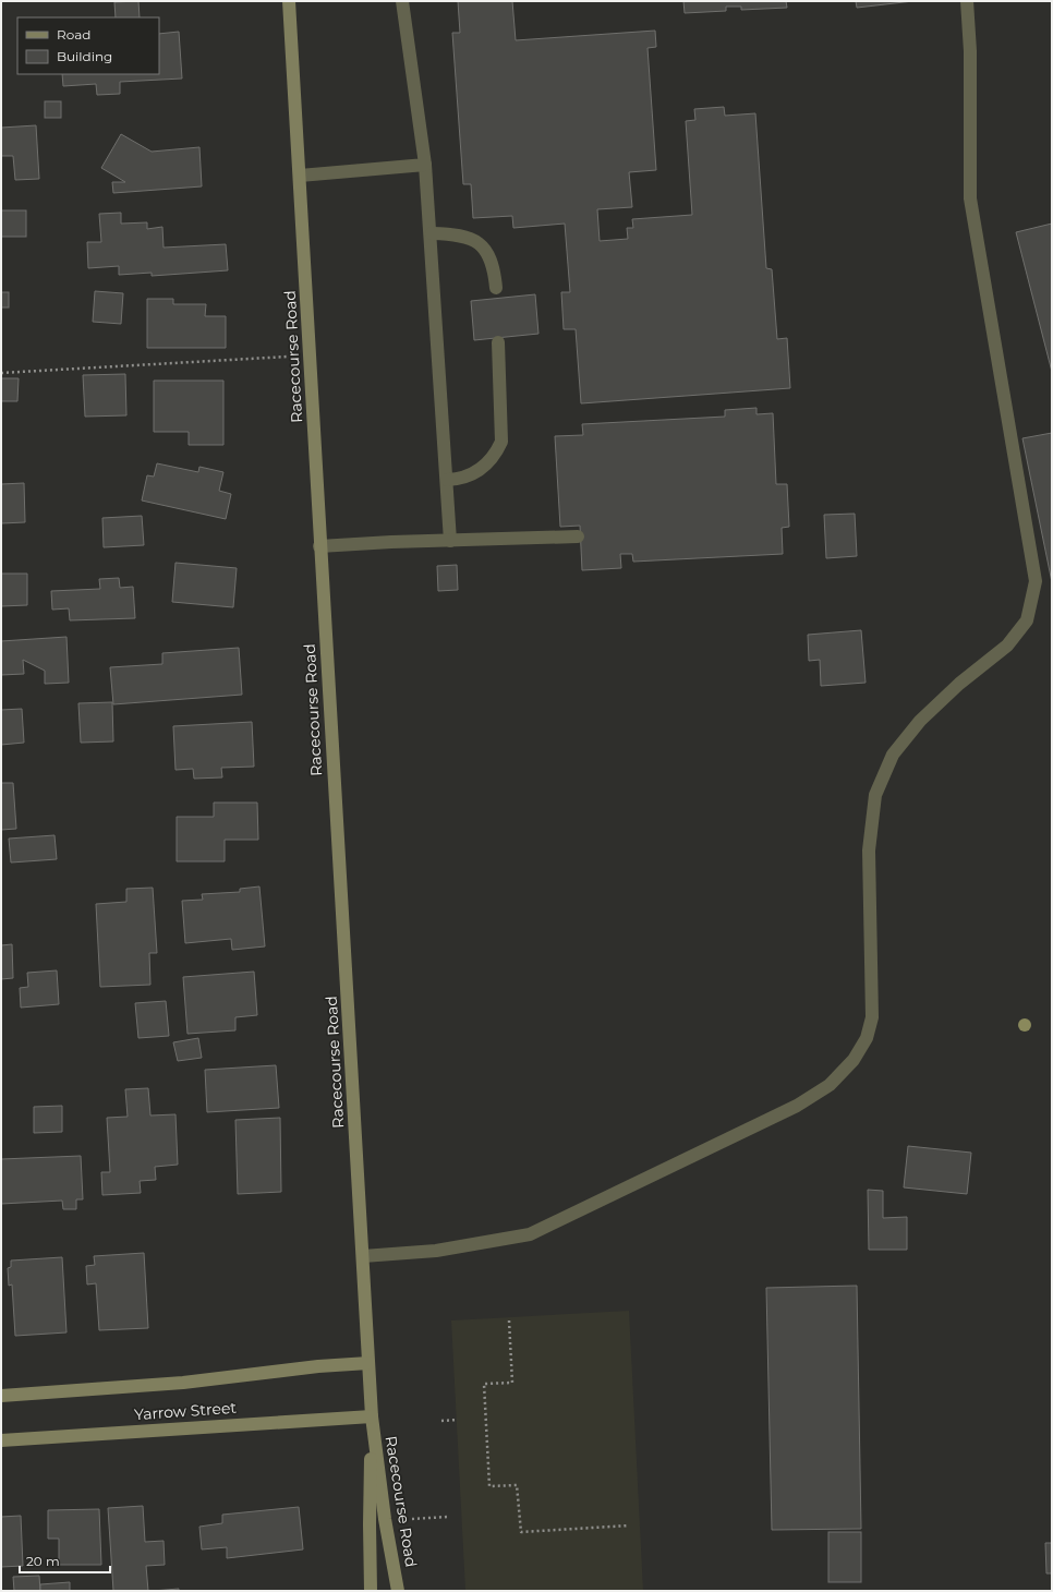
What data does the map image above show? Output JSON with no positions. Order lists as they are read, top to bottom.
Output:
{
  "streets": {
    "street": ["Racecourse Road", "Yarrow Street"]
  },
  "crossings": [
    ["Racecourse Road", "Yarrow Street"]
  ],
  "legend": ["Road", "Building"],
  "scale_bar": "20 m"
}
